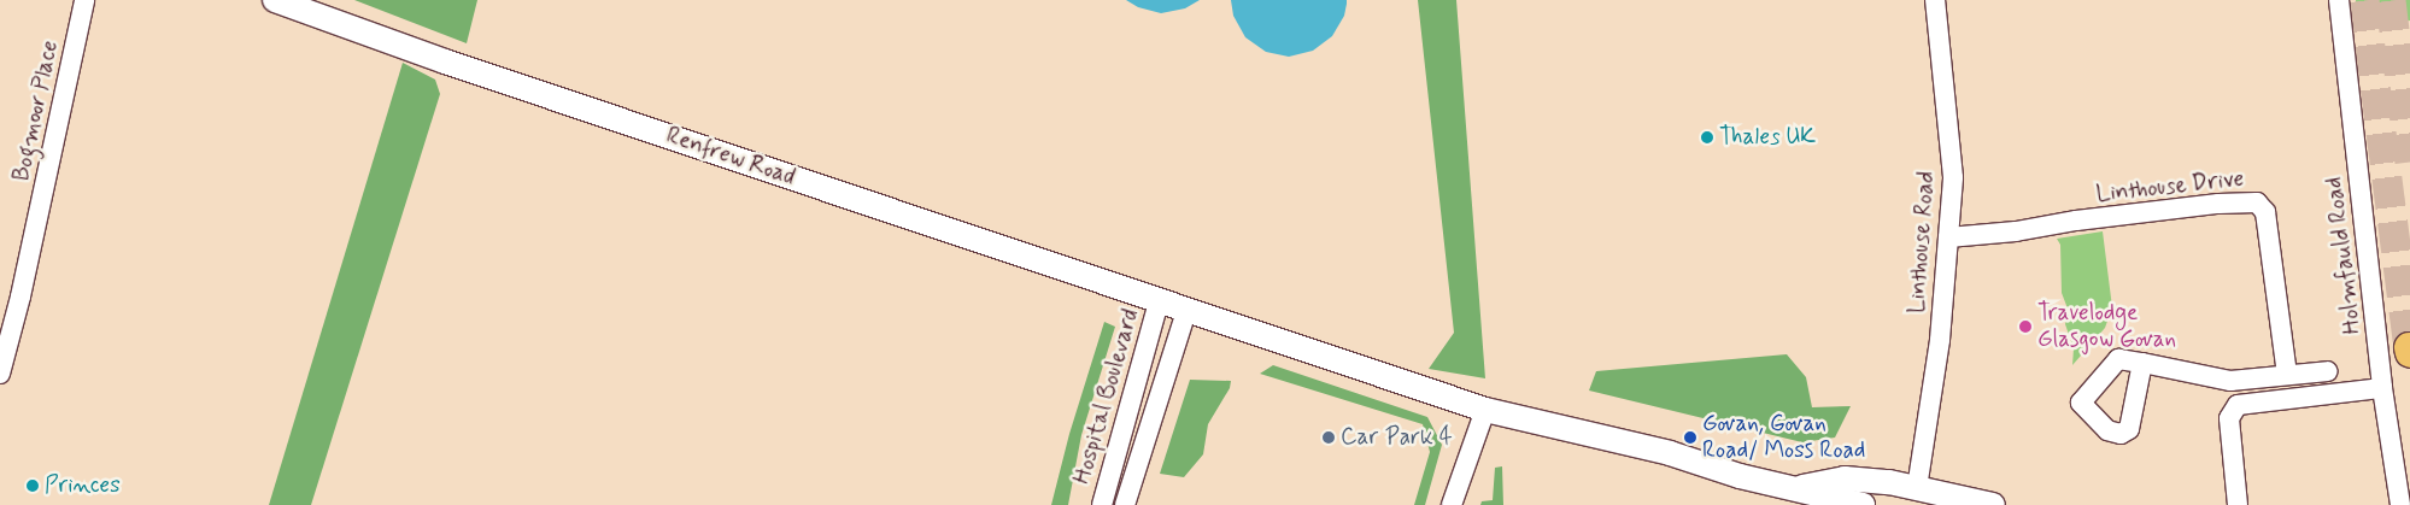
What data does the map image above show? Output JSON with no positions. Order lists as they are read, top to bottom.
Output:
{
  "streets": {
    "street": [
      "Bogmoor Place",
      "Renfrew Road",
      "Linthouse Drive",
      "Linthouse Road",
      "Holmfauld Road",
      "Hospital Boulevard"
    ]
  },
  "crossings": [
    ["Renfrew Road", "Hospital Boulevard"],
    ["Linthouse Drive", "Linthouse Road"]
  ],
  "places": [
    "Thales UK",
    "Travelodge Glasgow Govan",
    "Car Park 4",
    "Govan, Govan Road/ Moss Road",
    "Princes"
  ]
}
